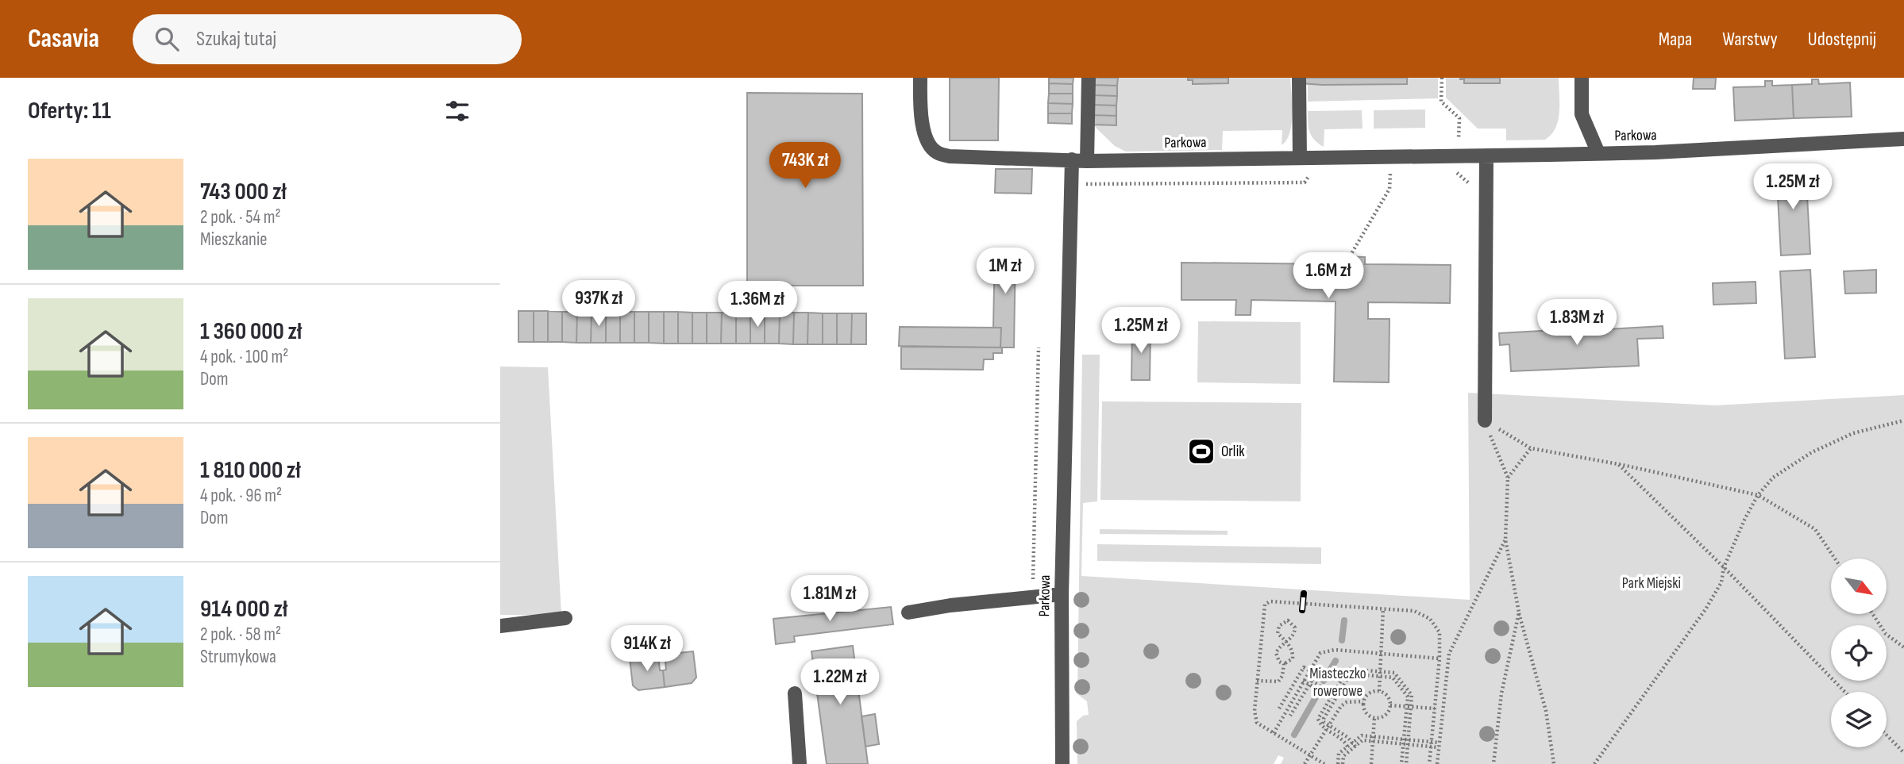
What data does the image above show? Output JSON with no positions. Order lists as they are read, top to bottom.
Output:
{
  "streets": {
    "street": ["Parkowa"]
  },
  "parks": ["Park Miejski", "Miasteczko rowerowe"],
  "places": {
    "sports": ["Orlik"]
  },
  "north": "bottom right",
  "page": {
    "header": "Casavia",
    "search": "Szukaj tutaj",
    "nav": ["Mapa", "Warstwy", "Udostępnij"],
    "heading": "Oferty: 11",
    "price": [
      "743K zł",
      "1.25M zł",
      "1M zł",
      "1.6M zł",
      "937K zł",
      "1.36M zł",
      "1.83M zł",
      "1.25M zł",
      "1.81M zł",
      "914K zł",
      "1.22M zł"
    ],
    "list": [
      {
        "name": "743 000 zł",
        "note": "2 pok. · 54 m² · Mieszkanie"
      },
      {
        "name": "1 360 000 zł",
        "note": "4 pok. · 100 m² · Dom"
      },
      {
        "name": "1 810 000 zł",
        "note": "4 pok. · 96 m² · Dom"
      },
      {
        "name": "914 000 zł",
        "note": "2 pok. · 58 m² · Strumykowa"
      }
    ]
  }
}
